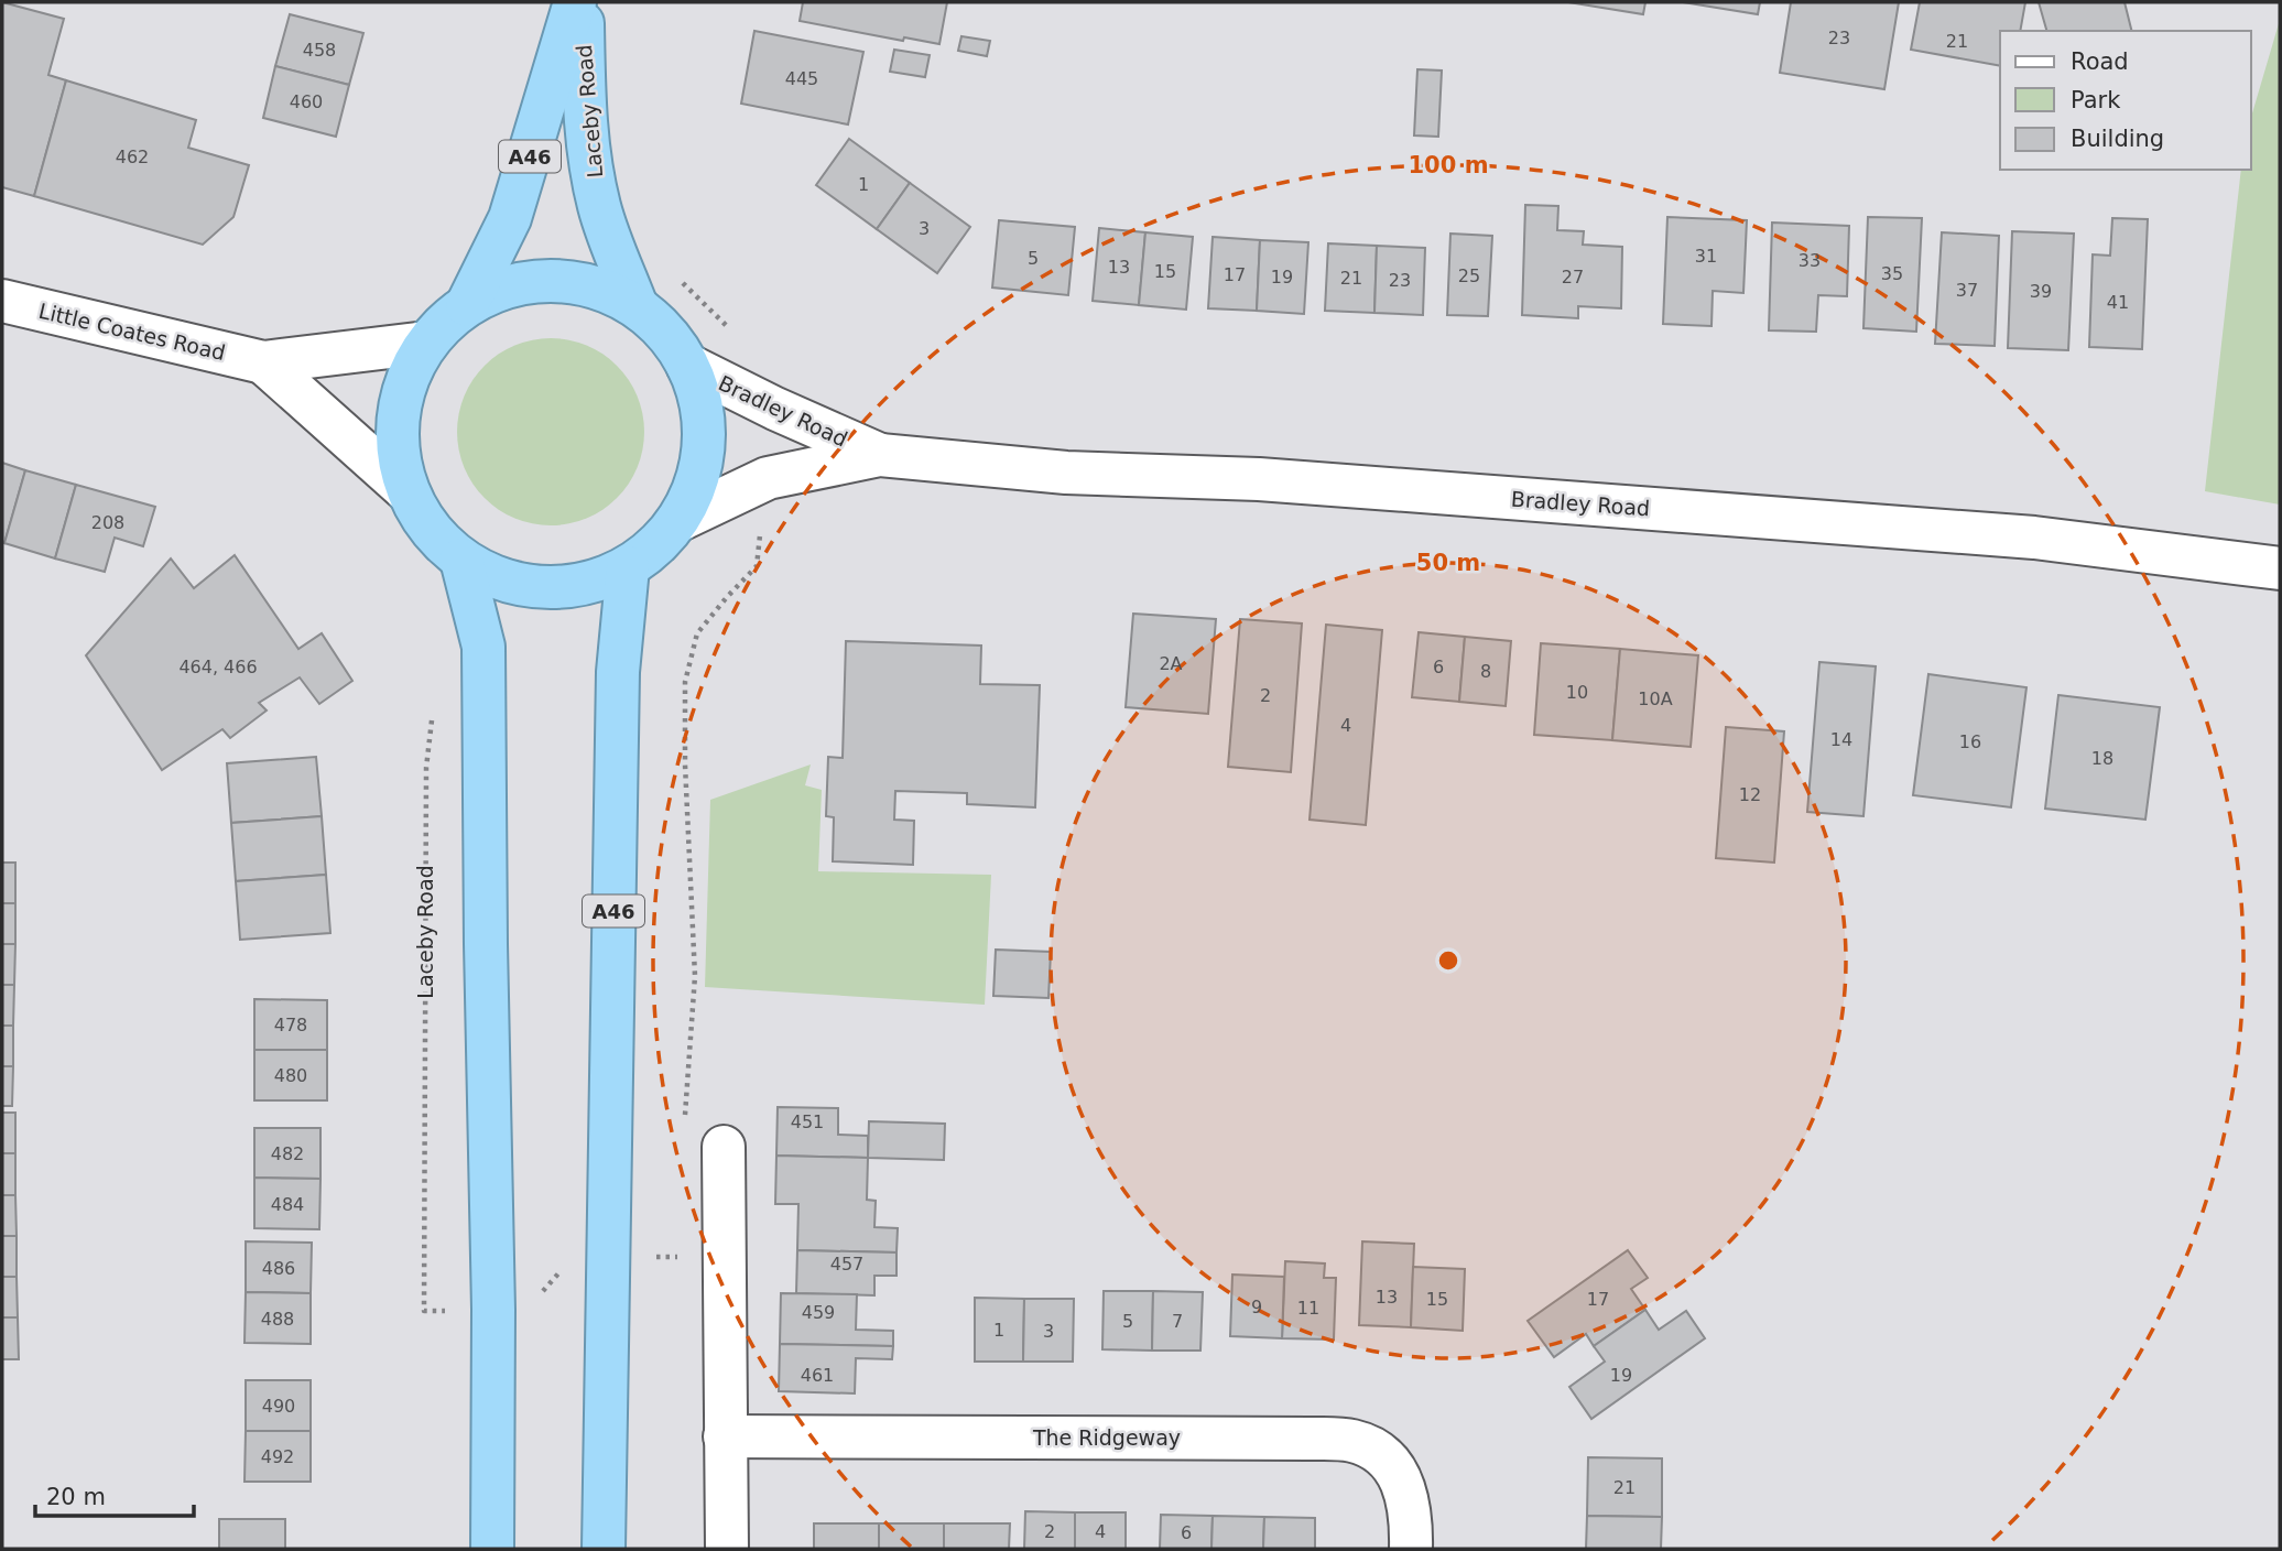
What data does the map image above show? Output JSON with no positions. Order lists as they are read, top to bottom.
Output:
{
  "streets": {
    "highway": ["Laceby Road", "A46"],
    "street": ["Little Coates Road", "Bradley Road", "The Ridgeway"]
  },
  "crossings": [
    ["Laceby Road", "A46"],
    ["A46", "Little Coates Road"],
    ["A46", "Bradley Road"]
  ],
  "house_numbers": [
    "23",
    "21",
    "458",
    "445",
    "460",
    "462",
    "1",
    "3",
    "31",
    "5",
    "33",
    "13",
    "15",
    "35",
    "17",
    "25",
    "19",
    "27",
    "21",
    "23",
    "37",
    "39",
    "41",
    "208",
    "2A",
    "464, 466",
    "6",
    "8",
    "10",
    "2",
    "10A",
    "4",
    "14",
    "16",
    "18",
    "12",
    "478",
    "480",
    "451",
    "482",
    "484",
    "457",
    "486",
    "13",
    "15",
    "17",
    "9",
    "11",
    "459",
    "488",
    "5",
    "7",
    "1",
    "3",
    "461",
    "19",
    "490",
    "492",
    "21",
    "2",
    "4",
    "6"
  ],
  "legend": ["Road", "Park", "Building"],
  "scale_bar": "20 m",
  "rings": ["100 m", "50 m"]
}
